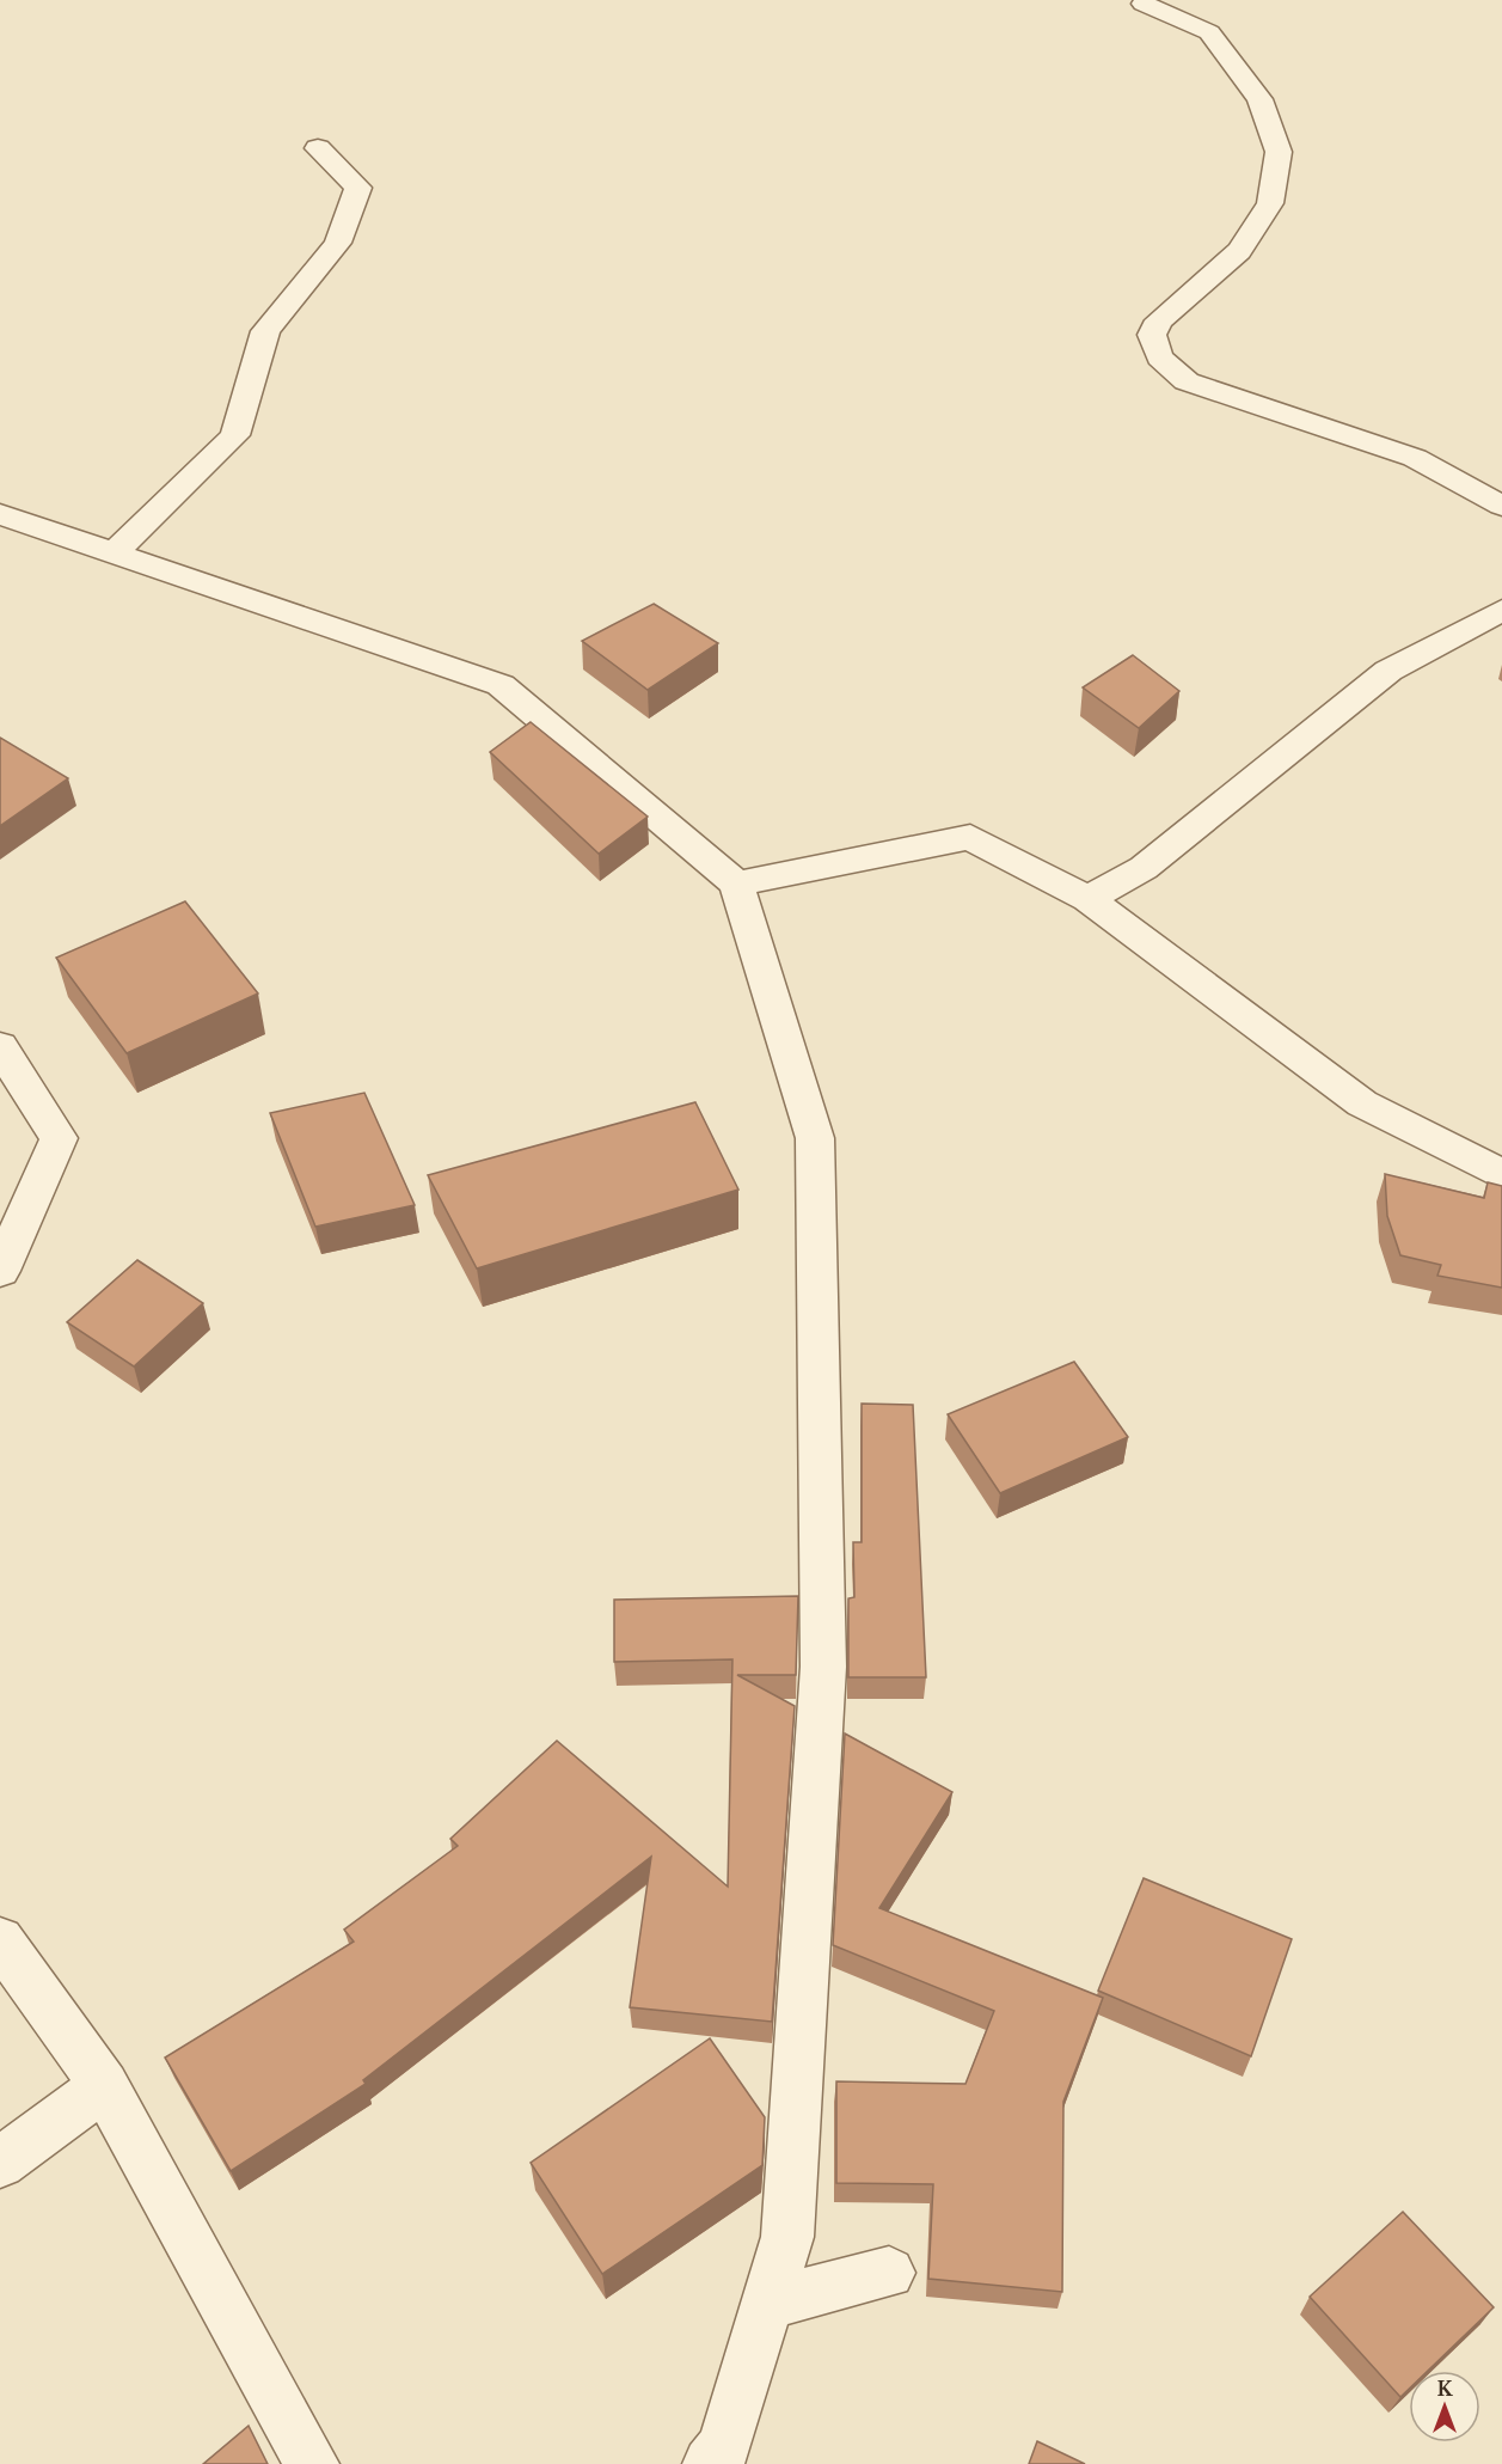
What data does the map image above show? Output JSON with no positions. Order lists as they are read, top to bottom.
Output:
{
  "north": "top"
}
